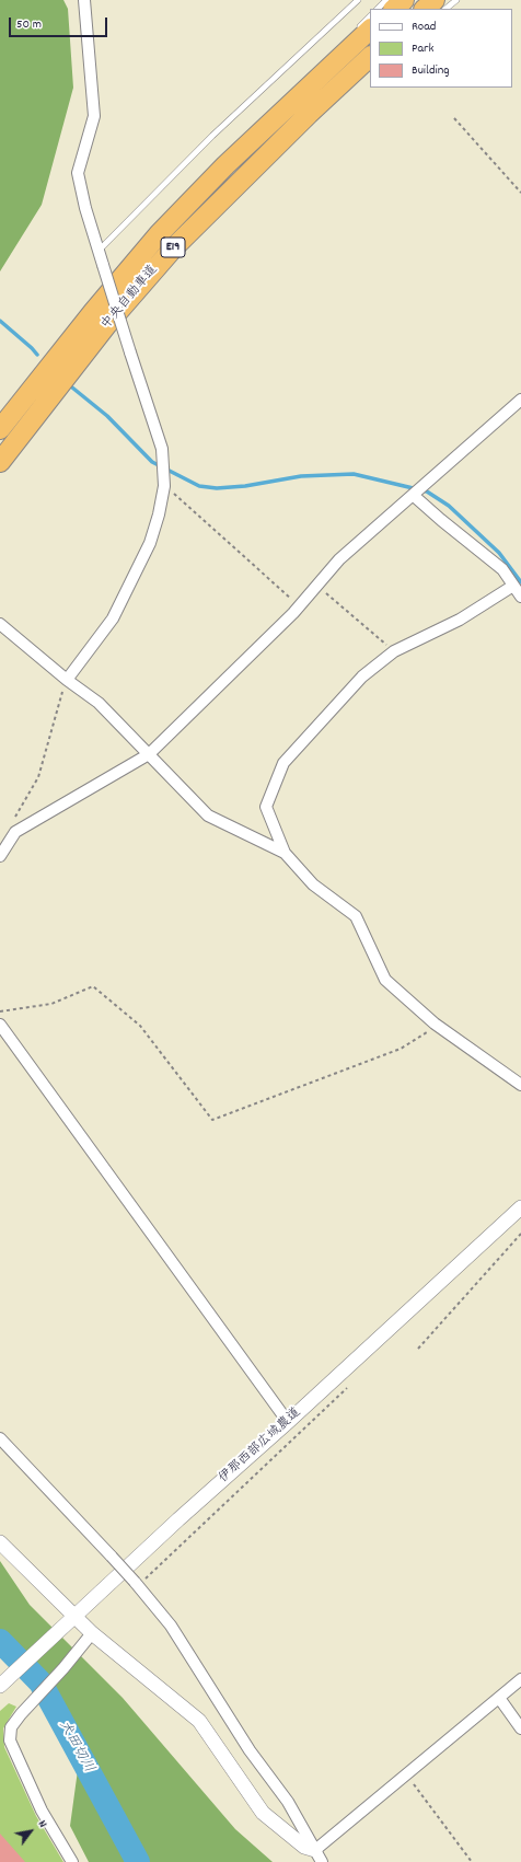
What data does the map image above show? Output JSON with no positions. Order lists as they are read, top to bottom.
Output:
{
  "streets": {
    "highway": ["E19", "中央自動車道"],
    "street": ["伊那西部広域農道"]
  },
  "water": ["犬田切川"],
  "legend": ["Road", "Park", "Building"],
  "scale_bar": "50 m",
  "north": "top right"
}
